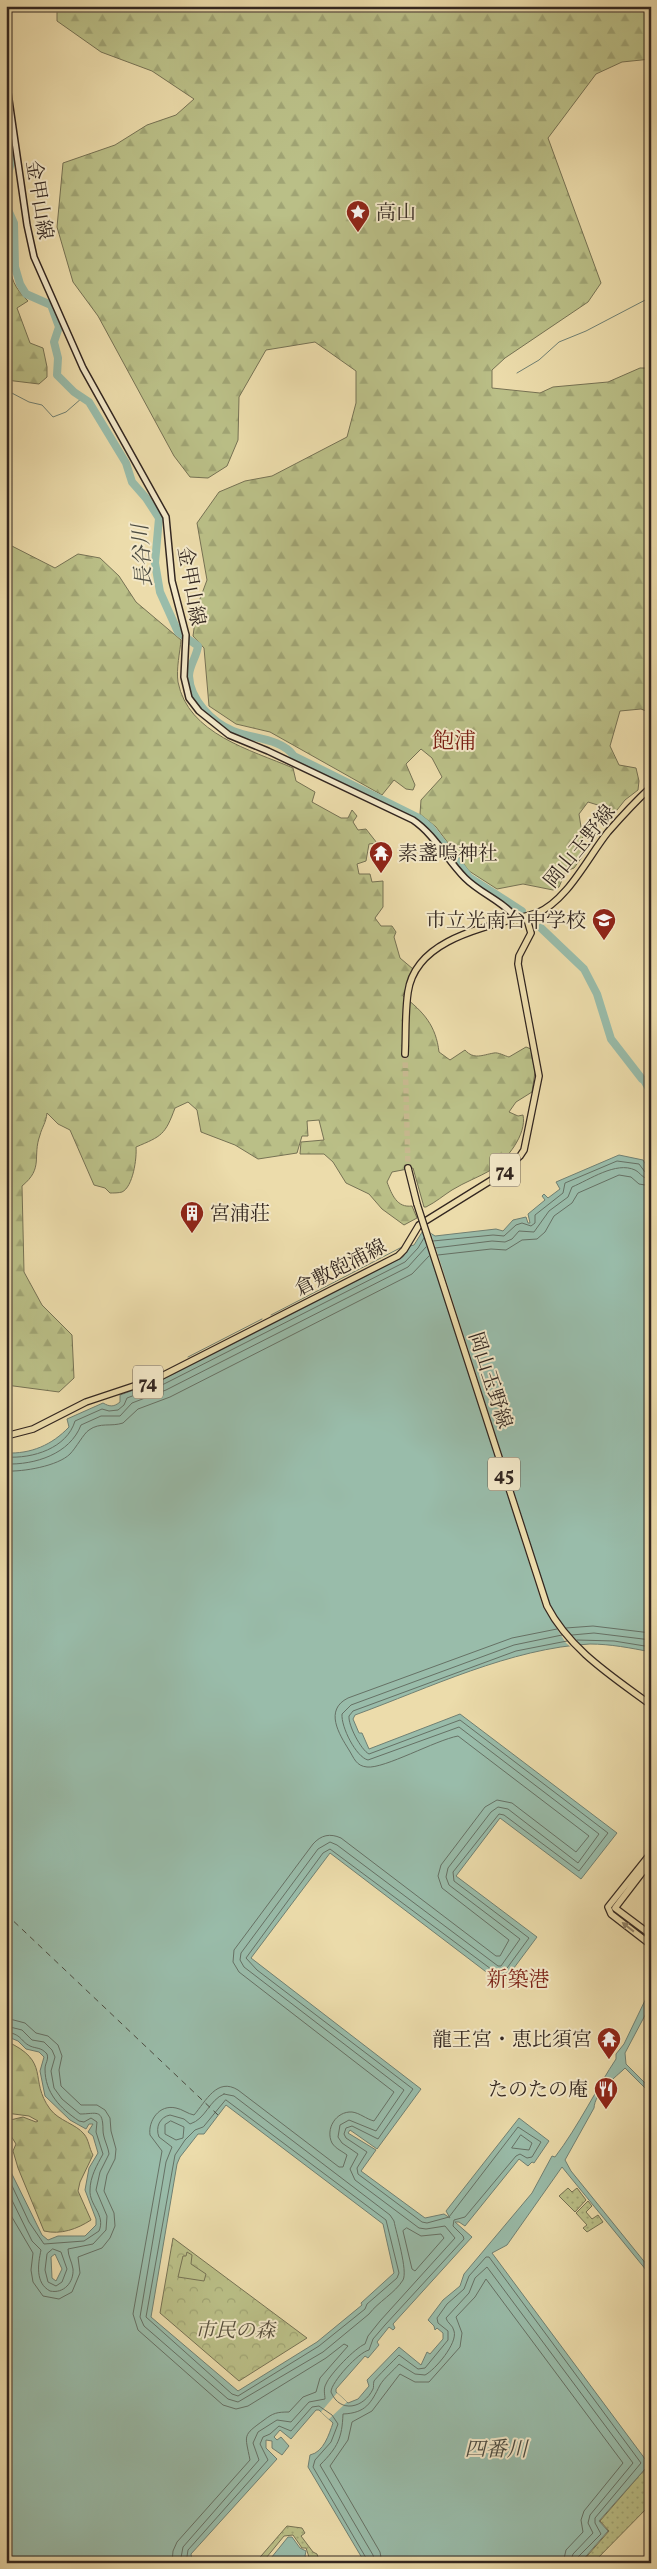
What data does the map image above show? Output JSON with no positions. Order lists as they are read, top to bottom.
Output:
{
  "streets": {
    "main road": [
      "金甲山線",
      "岡山玉野線",
      "74",
      "倉敷飽浦線",
      "45"
    ]
  },
  "crossings": [
    ["金甲山線", "岡山玉野線"],
    ["岡山玉野線", "倉敷飽浦線"]
  ],
  "districts": ["飽浦", "新築港"],
  "water": ["長谷川", "四番川"],
  "parks": ["市民の森"],
  "places": {
    "place": ["高山"],
    "temple": ["素盞嗚神社", "龍王宮・恵比須宮"],
    "school or university": ["市立光南台中学校"],
    "building": ["宮浦荘"],
    "restaurant": ["たのたの庵"]
  }
}
